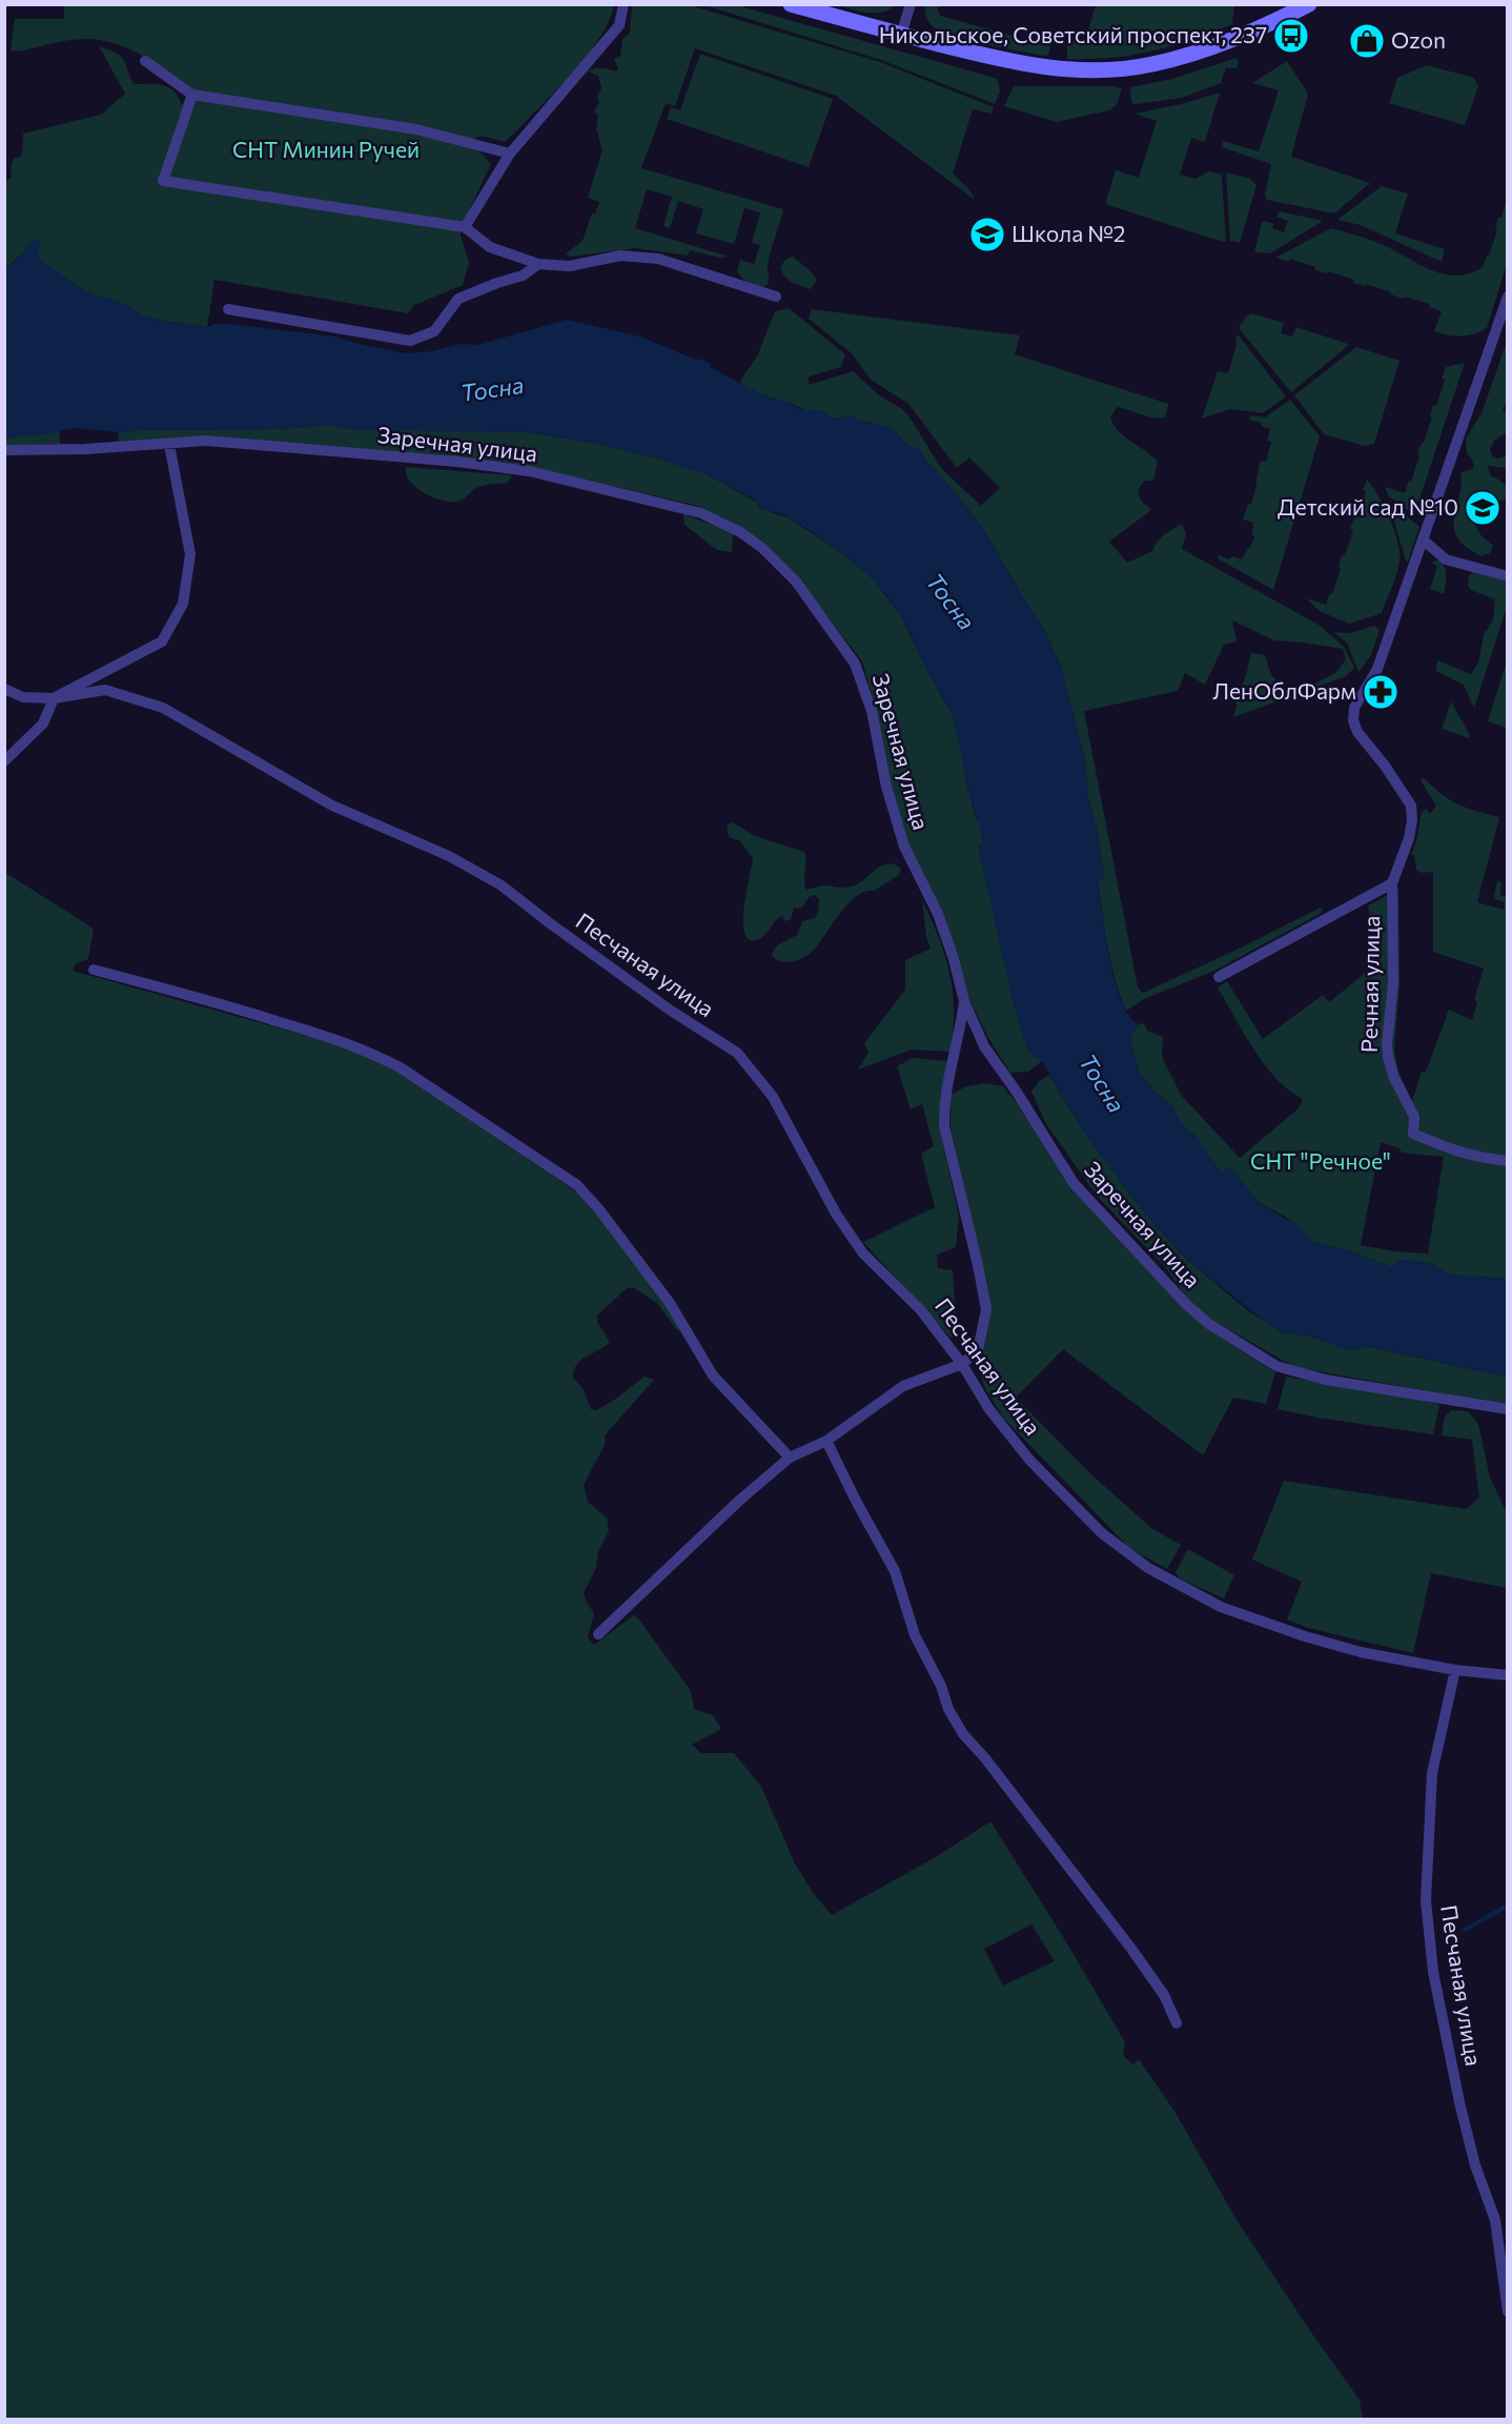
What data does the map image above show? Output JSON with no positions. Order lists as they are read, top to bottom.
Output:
{
  "streets": {
    "street": ["Заречная улица", "Песчаная улица", "Речная улица"]
  },
  "water": ["Тосна"],
  "parks": ["СНТ Минин Ручей", "СНТ \"Речное\""],
  "places": {
    "bus stop": ["Никольское, Советский проспект, 237"],
    "shop": ["Ozon"],
    "school or university": ["Школа №2", "Детский сад №10"],
    "pharmacy": ["ЛенОблФарм"]
  }
}
